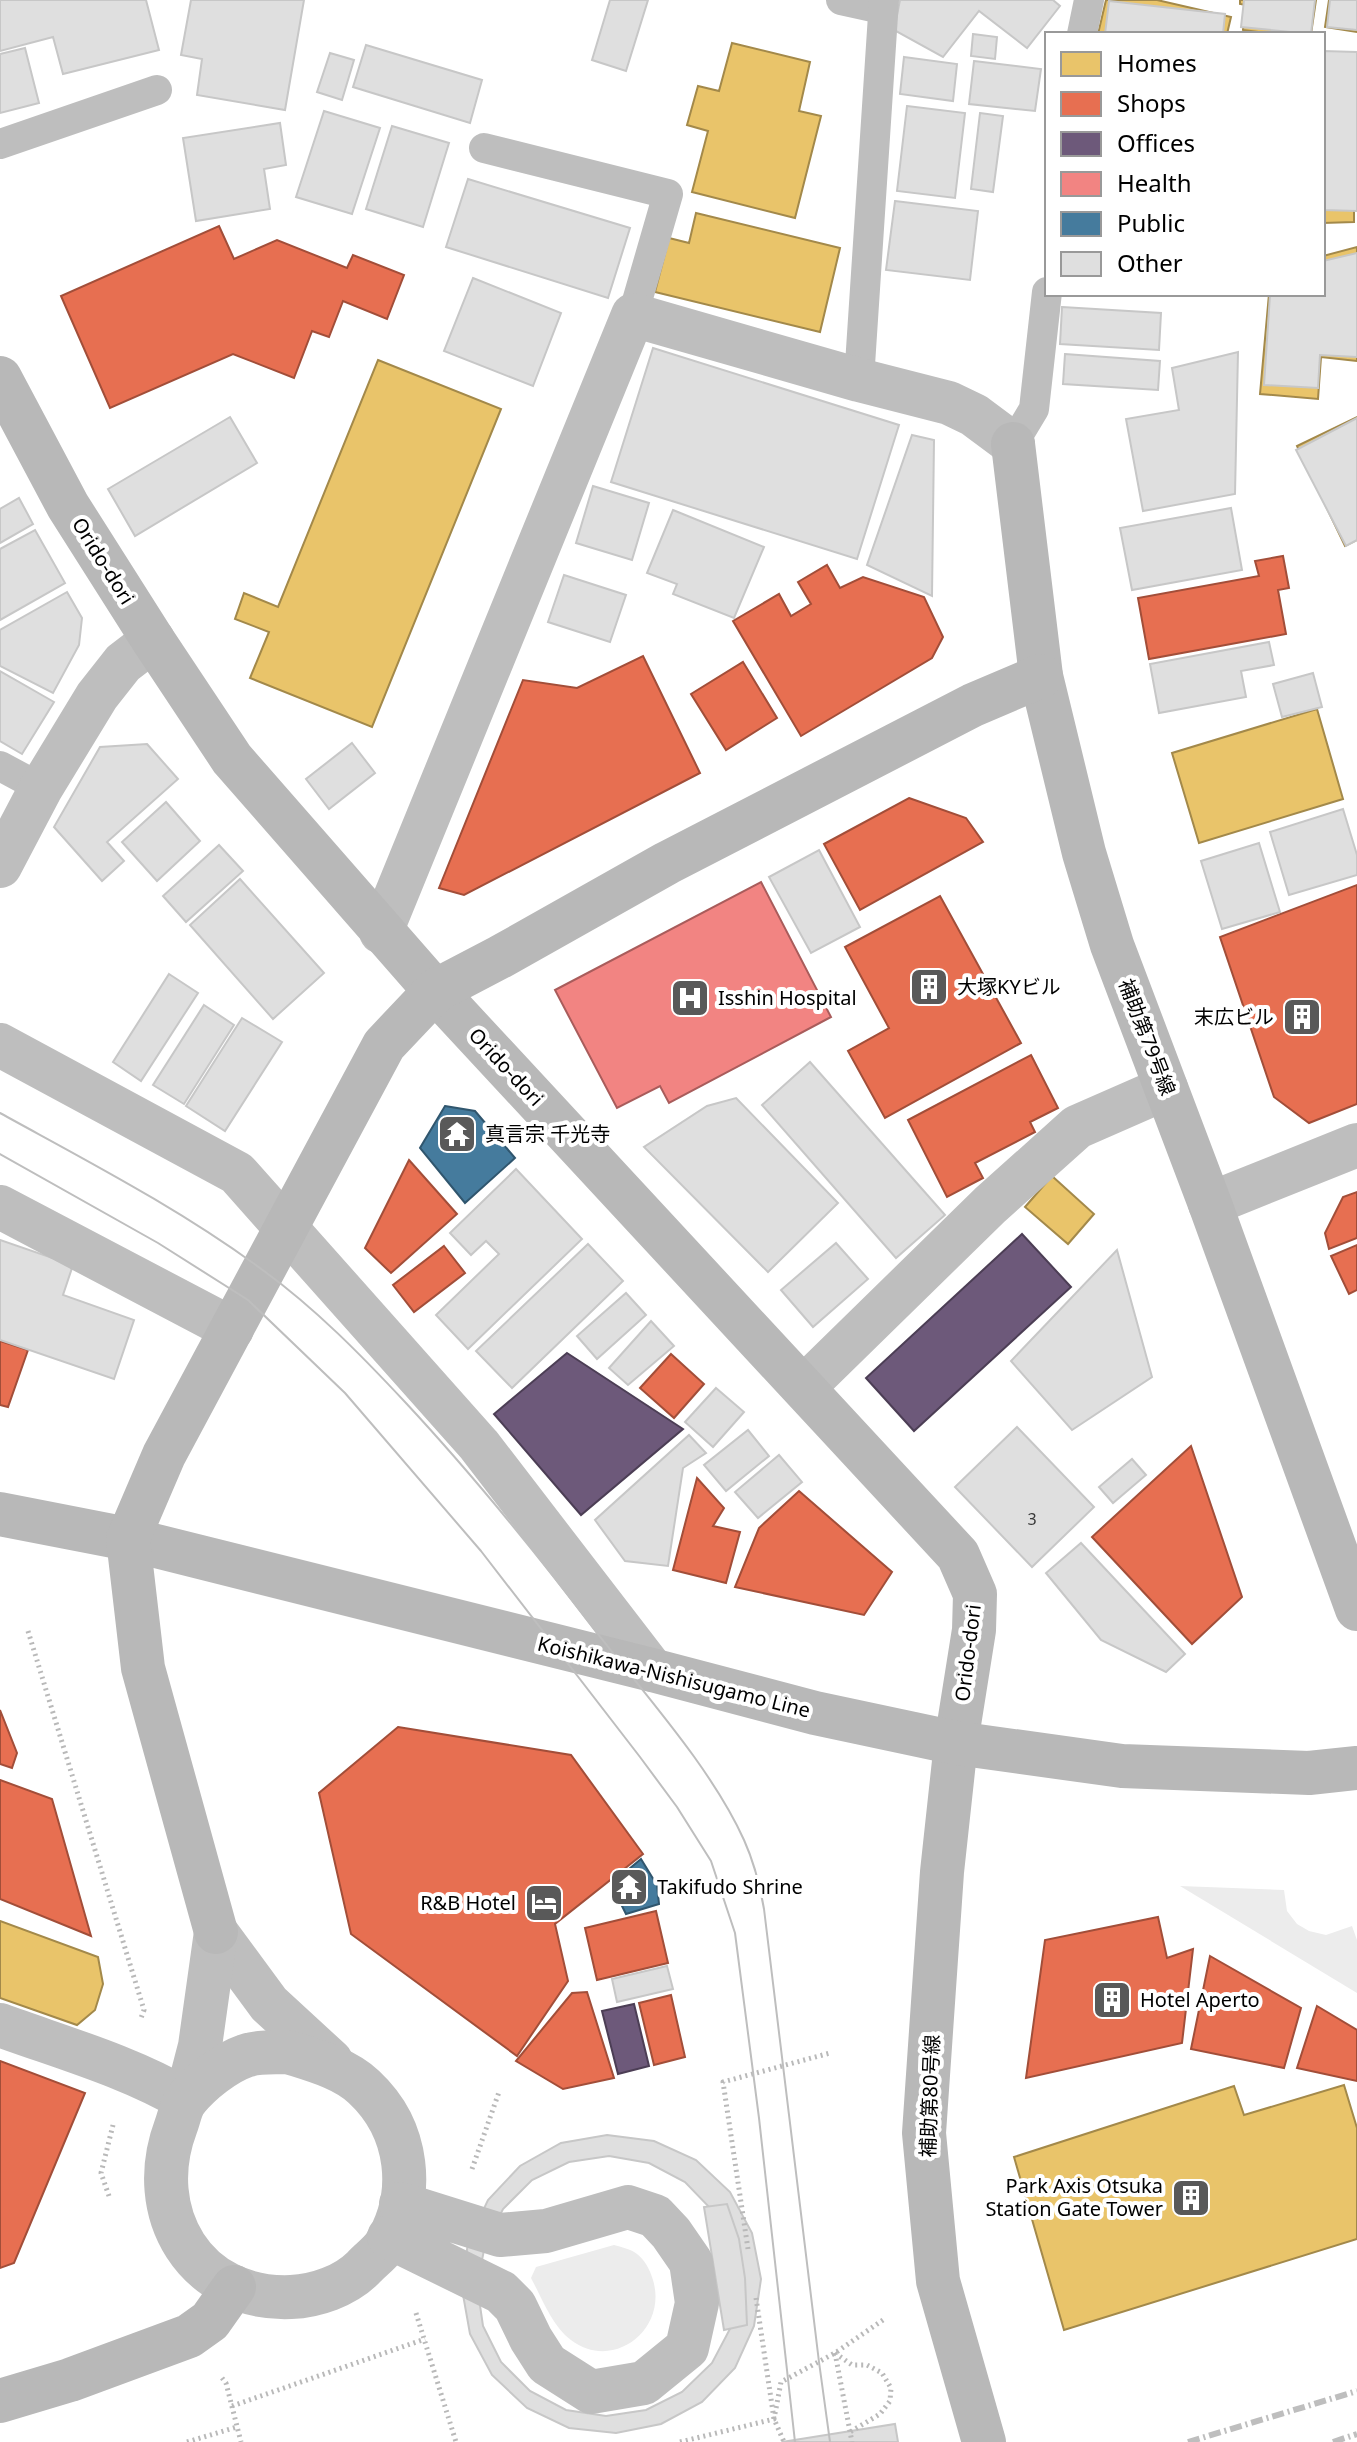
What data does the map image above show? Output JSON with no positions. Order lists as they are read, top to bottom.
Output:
{
  "streets": {
    "street": [
      "Orido-dori",
      "補助第79号線",
      "Koishikawa-Nishisugamo Line",
      "補助第80号線"
    ]
  },
  "crossings": [
    ["Orido-dori", "Koishikawa-Nishisugamo Line"],
    ["Orido-dori", "補助第80号線"],
    ["Koishikawa-Nishisugamo Line", "補助第80号線"]
  ],
  "places": {
    "building": [
      "大塚KYビル",
      "末広ビル",
      "Hotel Aperto",
      "Park Axis Otsuka Station Gate Tower"
    ],
    "hospital": ["Isshin Hospital"],
    "temple": ["真言宗 千光寺", "Takifudo Shrine"],
    "hotel": ["R&B Hotel"]
  },
  "house_numbers": ["3"],
  "legend": [
    "Homes",
    "Shops",
    "Offices",
    "Health",
    "Public",
    "Other"
  ]
}
